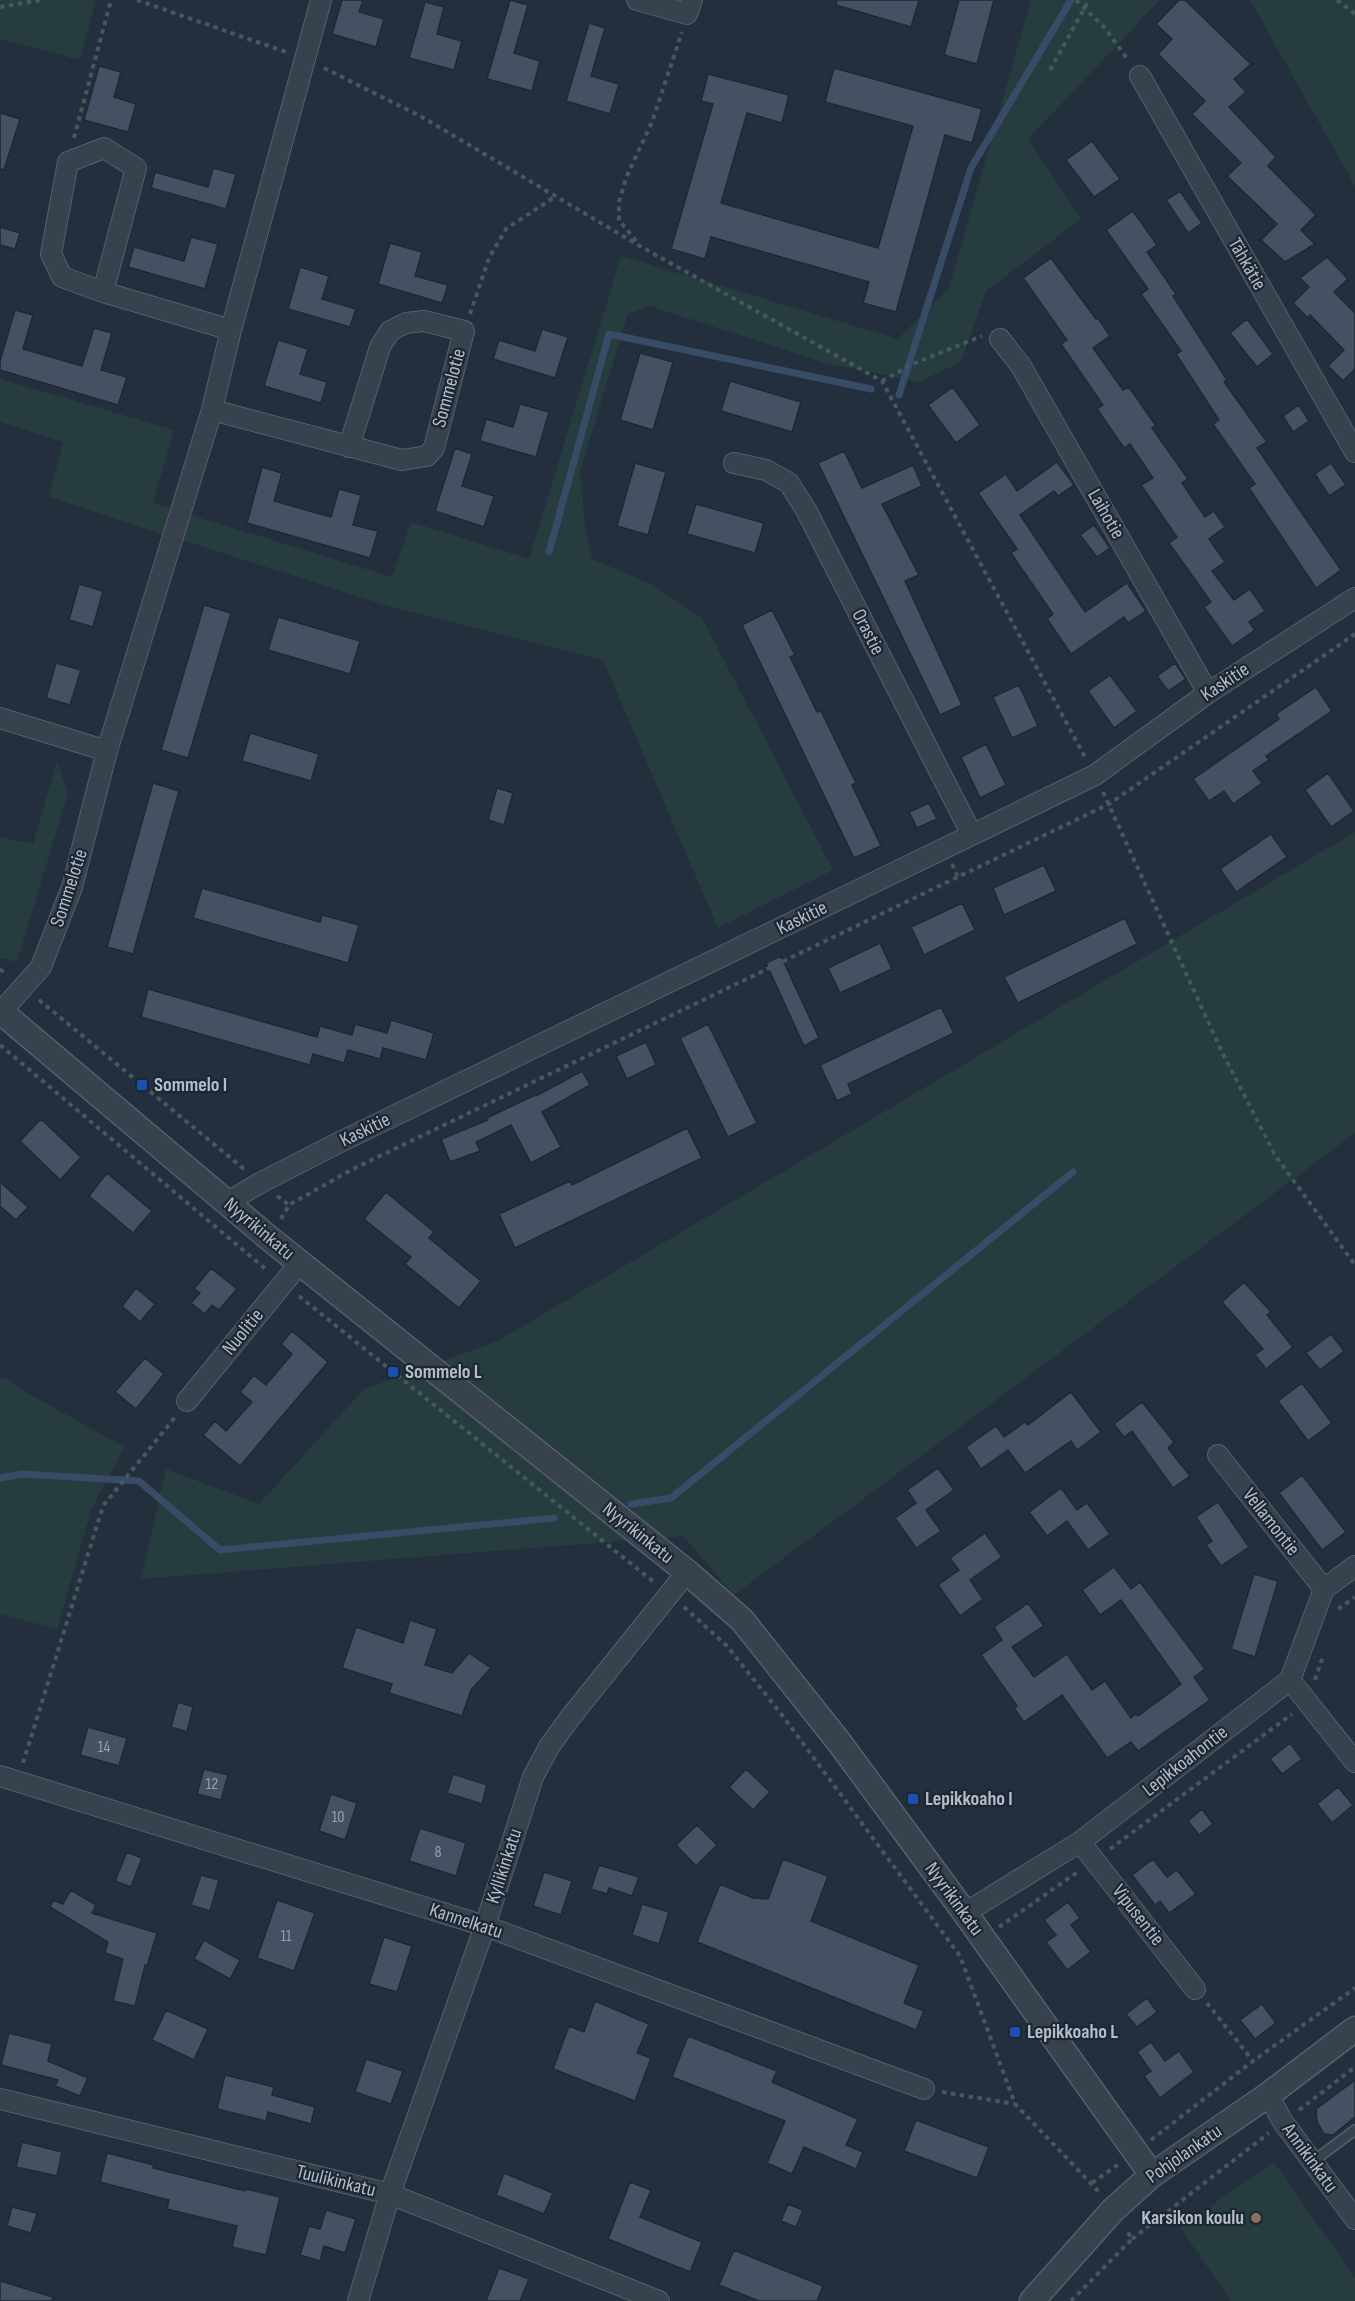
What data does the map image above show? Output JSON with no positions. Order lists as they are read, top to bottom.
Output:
{
  "streets": {
    "street": [
      "Tähkätie",
      "Sommelotie",
      "Laihotie",
      "Orastie",
      "Kaskitie",
      "Nyyrikinkatu",
      "Nuolitie",
      "Vellamontie",
      "Lepikkoahontie",
      "Kyllikinkatu",
      "Vipusentie",
      "Kannelkatu",
      "Pohjolankatu",
      "Annikinkatu",
      "Tuulikinkatu"
    ]
  },
  "crossings": [
    ["Sommelotie", "Nyyrikinkatu"],
    ["Laihotie", "Kaskitie"],
    ["Orastie", "Kaskitie"],
    ["Kaskitie", "Nyyrikinkatu"],
    ["Nyyrikinkatu", "Nuolitie"],
    ["Nyyrikinkatu", "Lepikkoahontie"],
    ["Nyyrikinkatu", "Kyllikinkatu"],
    ["Nyyrikinkatu", "Pohjolankatu"],
    ["Lepikkoahontie", "Vipusentie"],
    ["Kyllikinkatu", "Kannelkatu"],
    ["Kyllikinkatu", "Tuulikinkatu"],
    ["Pohjolankatu", "Annikinkatu"]
  ],
  "places": {
    "transit": [
      "Sommelo I",
      "Sommelo L",
      "Lepikkoaho I",
      "Lepikkoaho L"
    ],
    "other": ["Karsikon koulu"]
  },
  "house_numbers": [
    "14",
    "12",
    "10",
    "8",
    "11"
  ]
}
